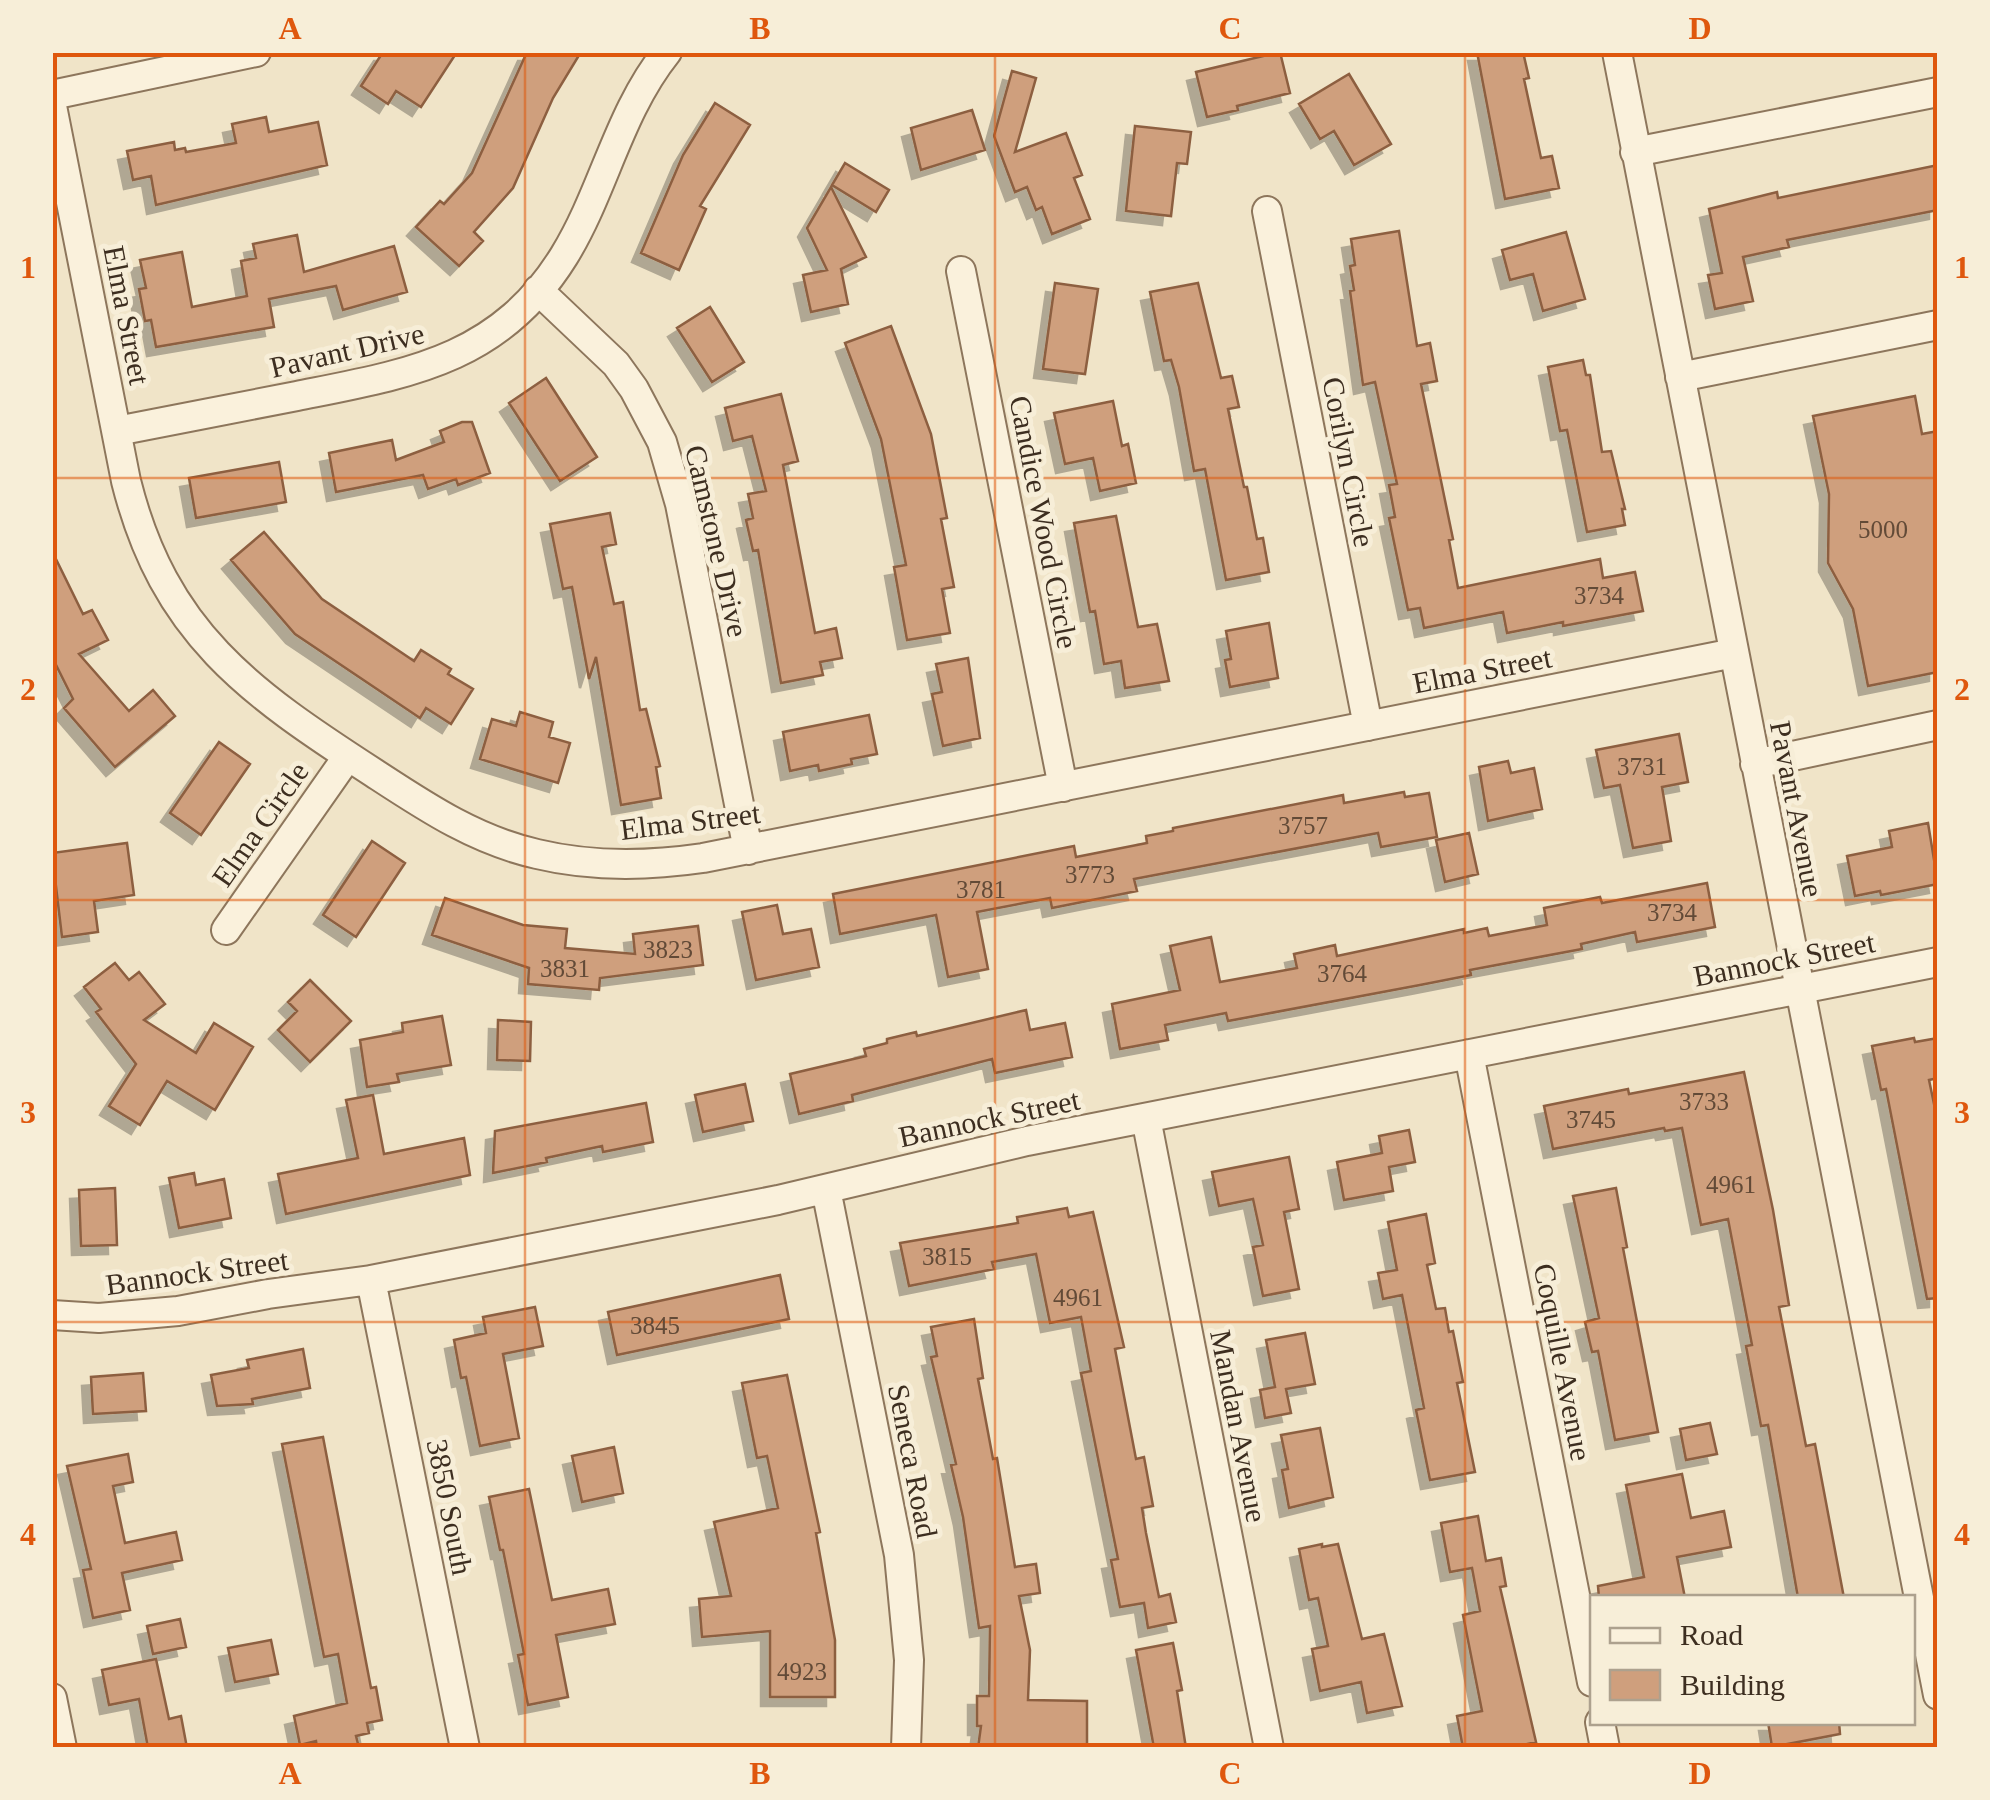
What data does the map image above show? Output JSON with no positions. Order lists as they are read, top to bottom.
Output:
{
  "streets": {
    "street": [
      "Elma Street",
      "Pavant Drive",
      "Corilyn Circle",
      "Candice Wood Circle",
      "Camstone Drive",
      "Pavant Avenue",
      "Elma Circle",
      "Bannock Street",
      "Coquille Avenue",
      "Mandan Avenue",
      "Seneca Road",
      "3850 South"
    ]
  },
  "crossings": [
    ["Elma Street", "Pavant Drive"],
    ["Elma Street", "Corilyn Circle"],
    ["Elma Street", "Candice Wood Circle"],
    ["Elma Street", "Camstone Drive"],
    ["Elma Street", "Pavant Avenue"],
    ["Elma Street", "Elma Circle"],
    ["Pavant Drive", "Camstone Drive"],
    ["Pavant Avenue", "Bannock Street"],
    ["Bannock Street", "Coquille Avenue"],
    ["Bannock Street", "Mandan Avenue"],
    ["Bannock Street", "Seneca Road"],
    ["Bannock Street", "3850 South"]
  ],
  "house_numbers": [
    "5000",
    "3734",
    "3731",
    "3757",
    "3773",
    "3781",
    "3734",
    "3823",
    "3831",
    "3764",
    "3733",
    "3745",
    "4961",
    "3815",
    "4961",
    "3845",
    "4923"
  ],
  "legend": ["Road", "Building"],
  "grid": {
    "columns": [
      "A",
      "B",
      "C",
      "D"
    ],
    "rows": [
      "1",
      "2",
      "3",
      "4"
    ]
  }
}
